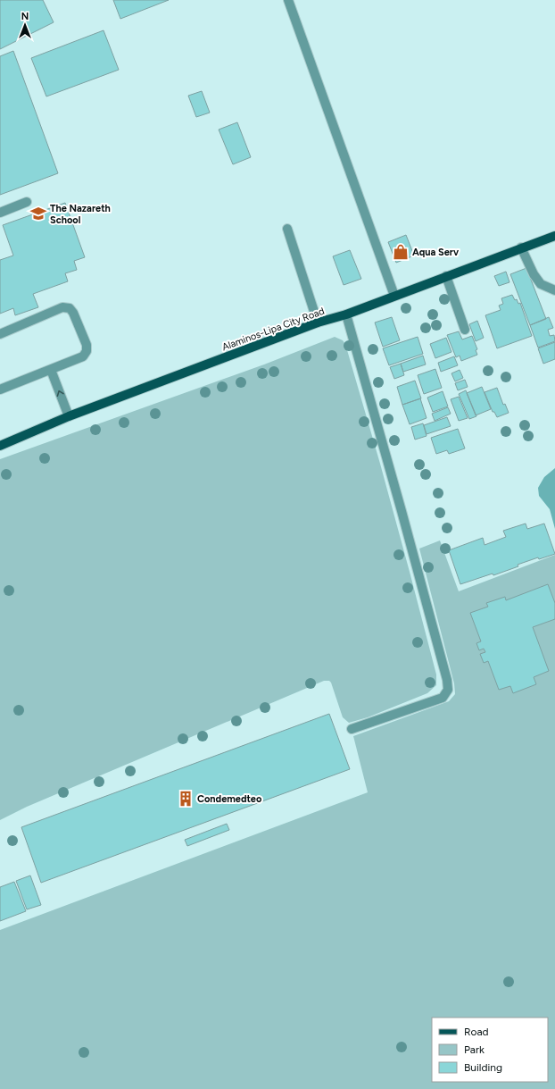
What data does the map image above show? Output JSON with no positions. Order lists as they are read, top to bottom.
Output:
{
  "streets": {
    "main road": ["Alaminos-Lipa City Road"]
  },
  "places": {
    "school or university": ["The Nazareth School"],
    "shop": ["Aqua Serv"],
    "building": ["Condemedteo"]
  },
  "legend": ["Road", "Park", "Building"],
  "north": "top"
}
